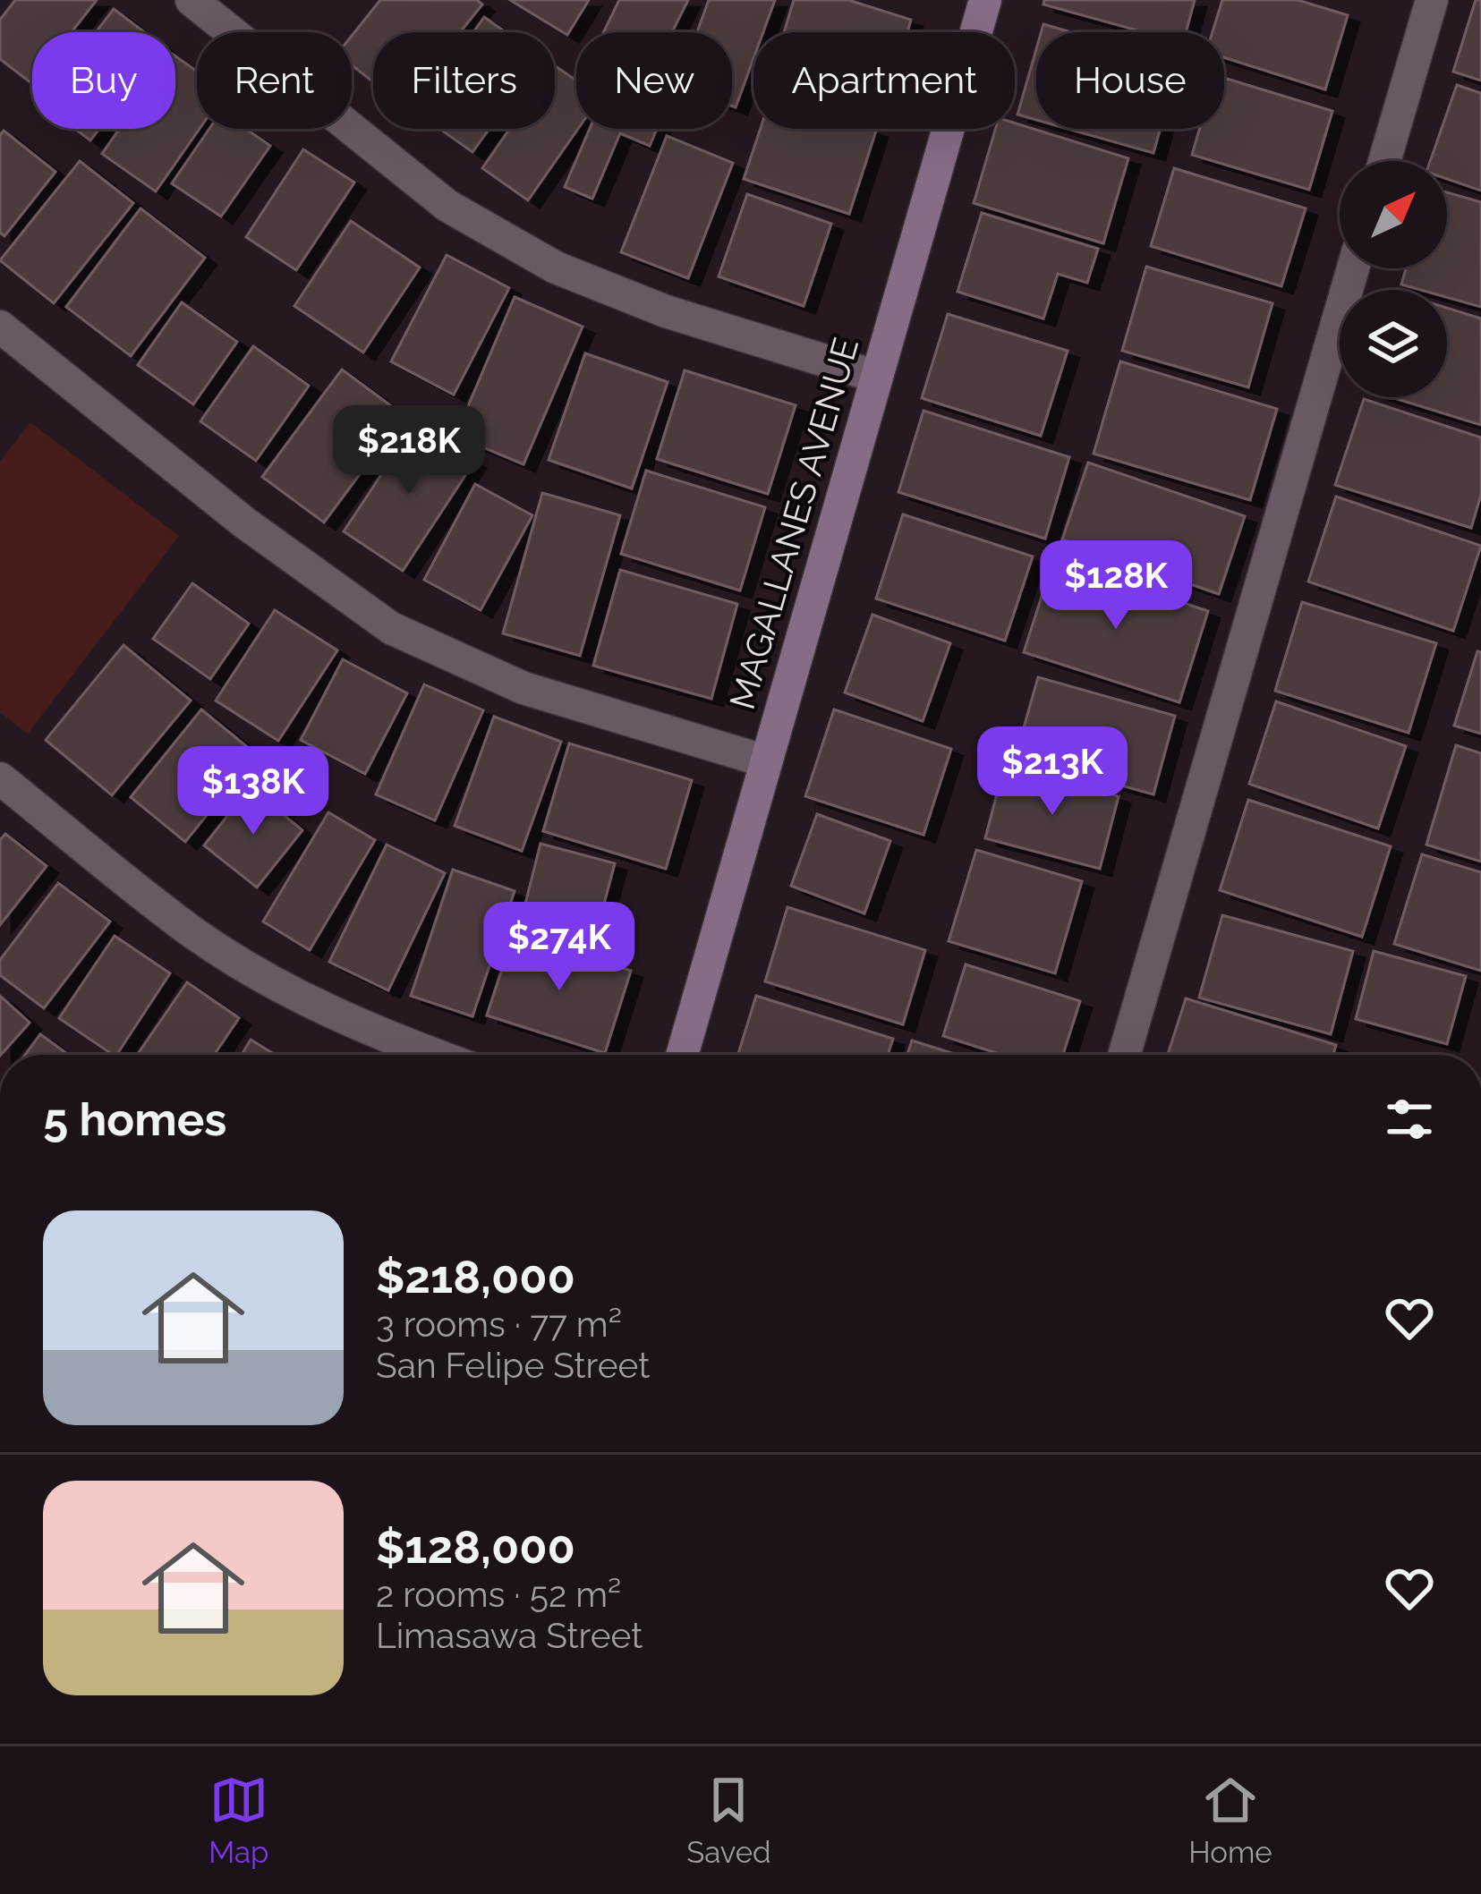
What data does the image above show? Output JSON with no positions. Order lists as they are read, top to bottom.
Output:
{
  "streets": {
    "street": ["MAGALLANES AVENUE"]
  },
  "north": "top right",
  "page": {
    "chip": [
      "Buy",
      "Rent",
      "Filters",
      "New",
      "Apartment",
      "House"
    ],
    "price": [
      "$218K",
      "$128K",
      "$213K",
      "$138K",
      "$274K"
    ],
    "heading": "5 homes",
    "list": [
      {
        "name": "$218,000",
        "note": "3 rooms · 77 m² · San Felipe Street"
      },
      {
        "name": "$128,000",
        "note": "2 rooms · 52 m² · Limasawa Street"
      }
    ],
    "tabs": ["Map", "Saved", "Home"]
  }
}
